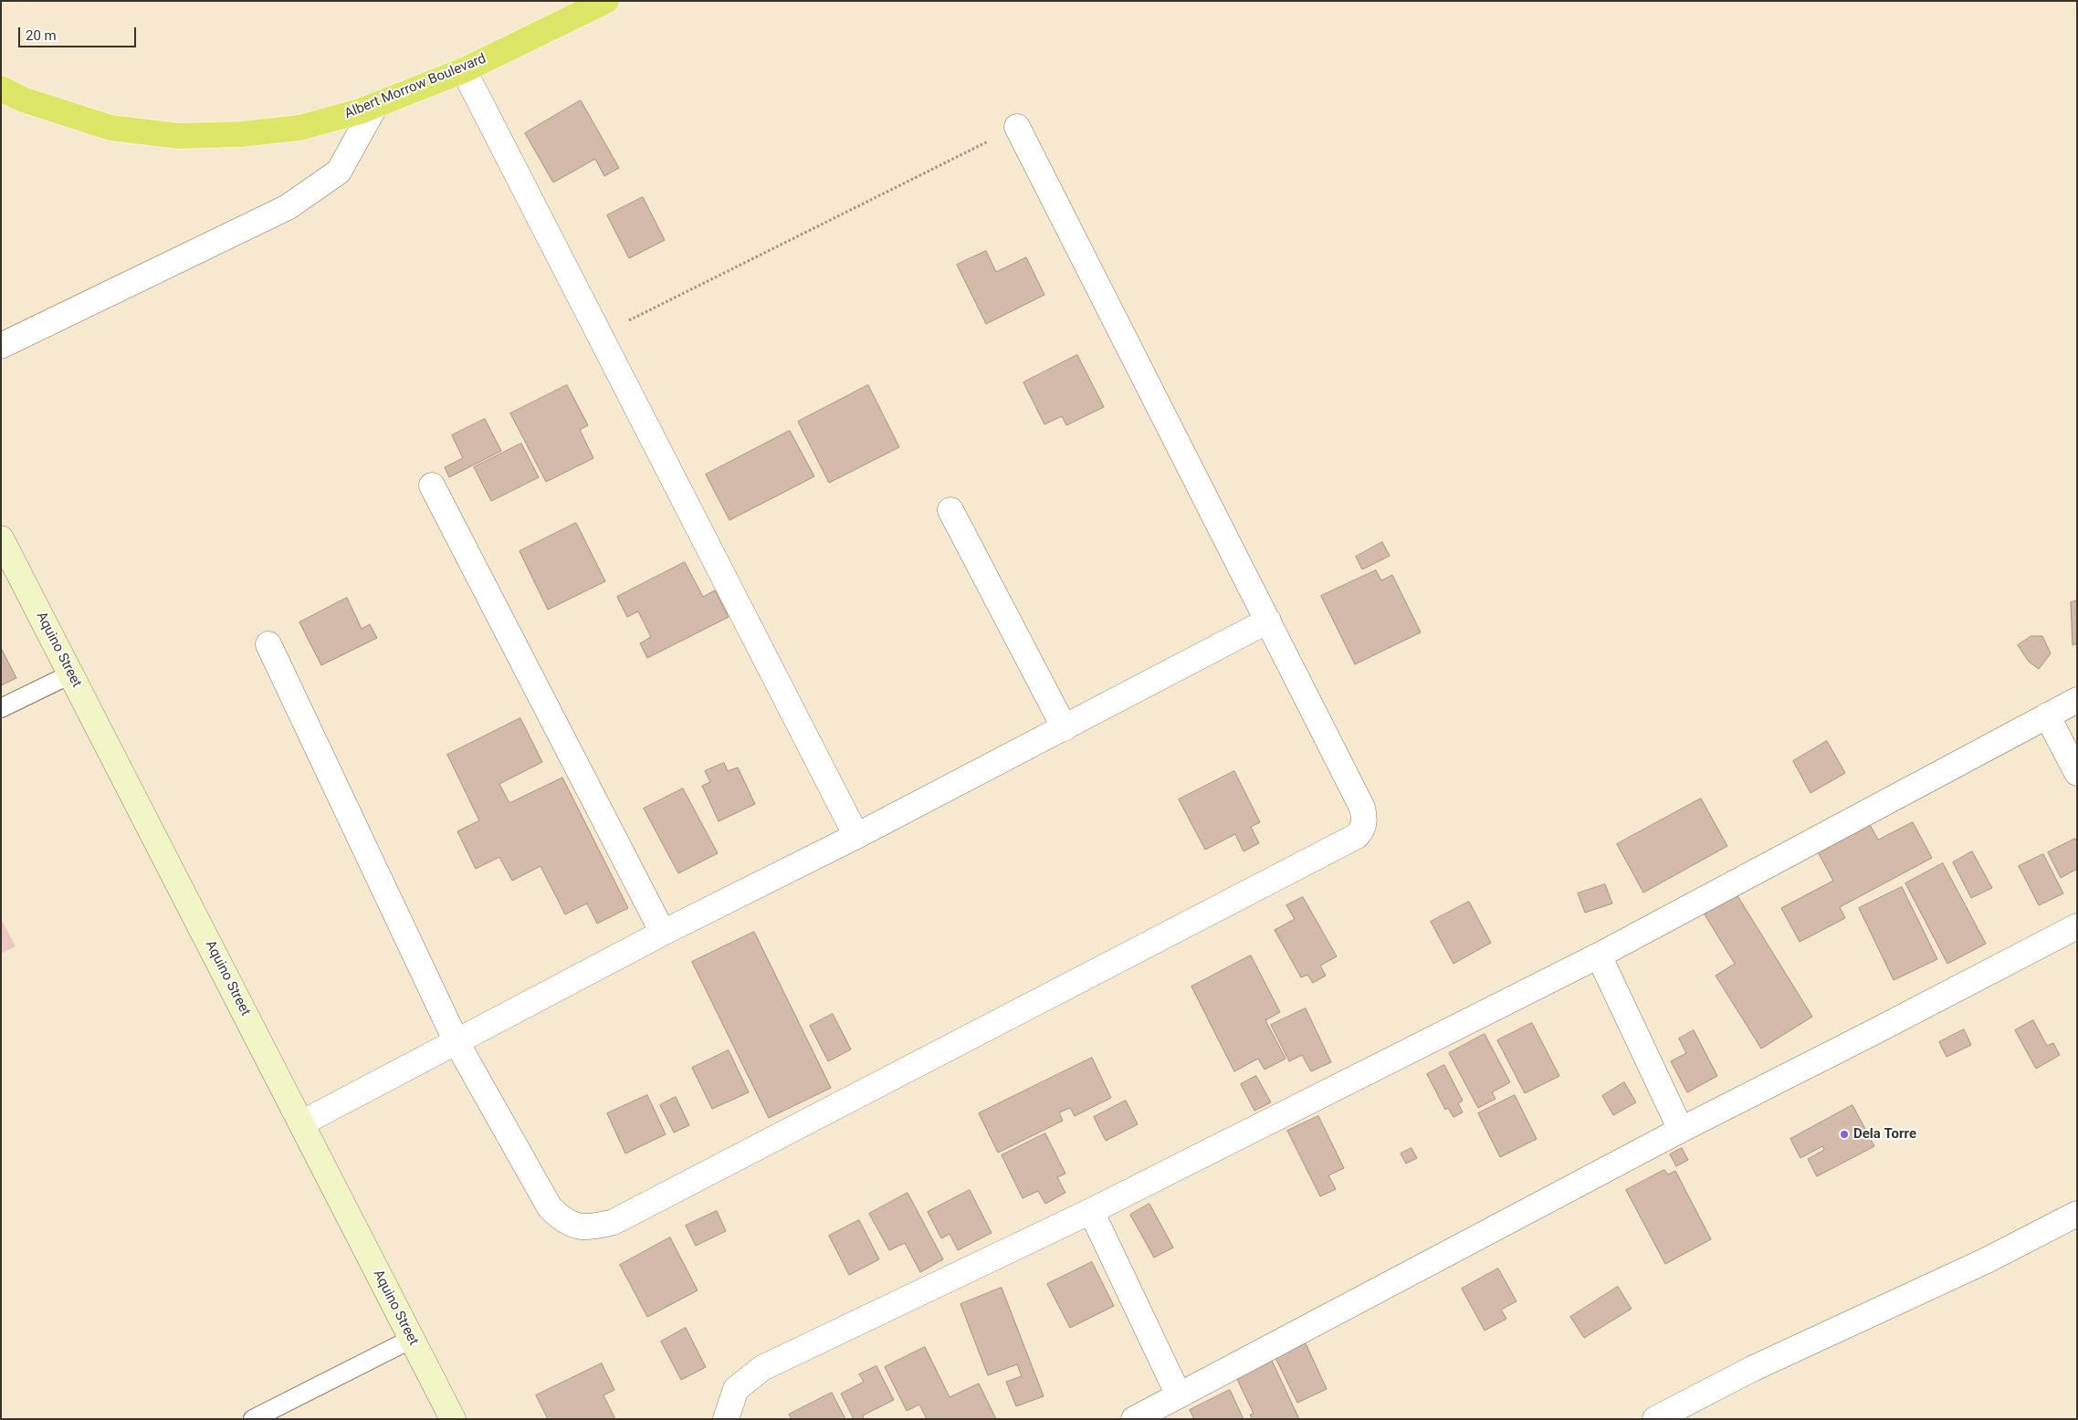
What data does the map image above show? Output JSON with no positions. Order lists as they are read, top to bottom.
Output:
{
  "streets": {
    "highway": ["Albert Morrow Boulevard"],
    "main road": ["Aquino Street"]
  },
  "places": ["Dela Torre"],
  "scale_bar": "20 m"
}
